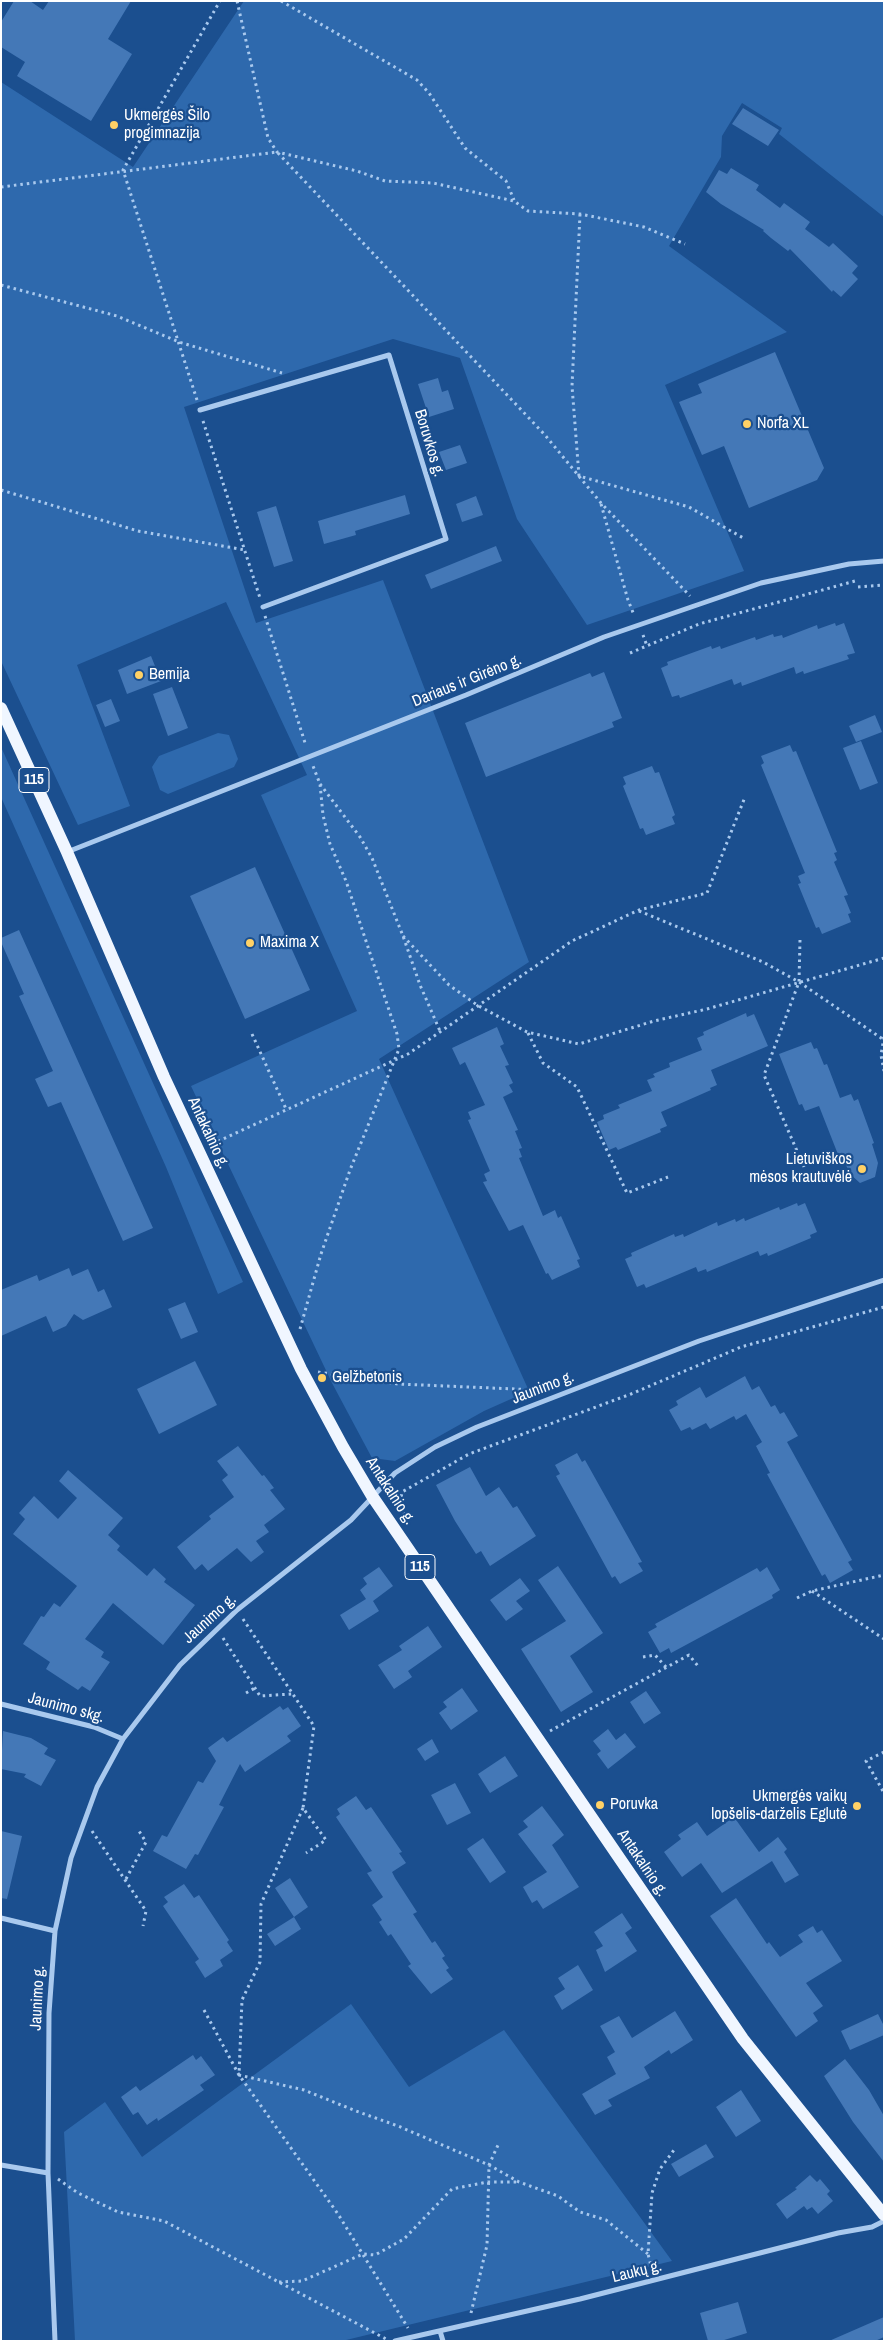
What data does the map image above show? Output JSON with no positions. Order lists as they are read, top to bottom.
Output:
{
  "streets": {
    "main road": ["115", "Antakalnio g."],
    "street": [
      "Boruvkos g.",
      "Dariaus ir Girėno g.",
      "Jaunimo g.",
      "Jaunimo skg.",
      "Laukų g."
    ]
  },
  "crossings": [
    ["Dariaus ir Girėno g.", "Antakalnio g."],
    ["Antakalnio g.", "Jaunimo g."],
    ["Jaunimo g.", "Jaunimo skg."]
  ],
  "places": [
    "Ukmergės Šilo progimnazija",
    "Norfa XL",
    "Bemija",
    "Maxima X",
    "Lietuviškos mėsos krautuvėlė",
    "Gelžbetonis",
    "Poruvka",
    "Ukmergės vaikų lopšelis-darželis Eglutė"
  ]
}
